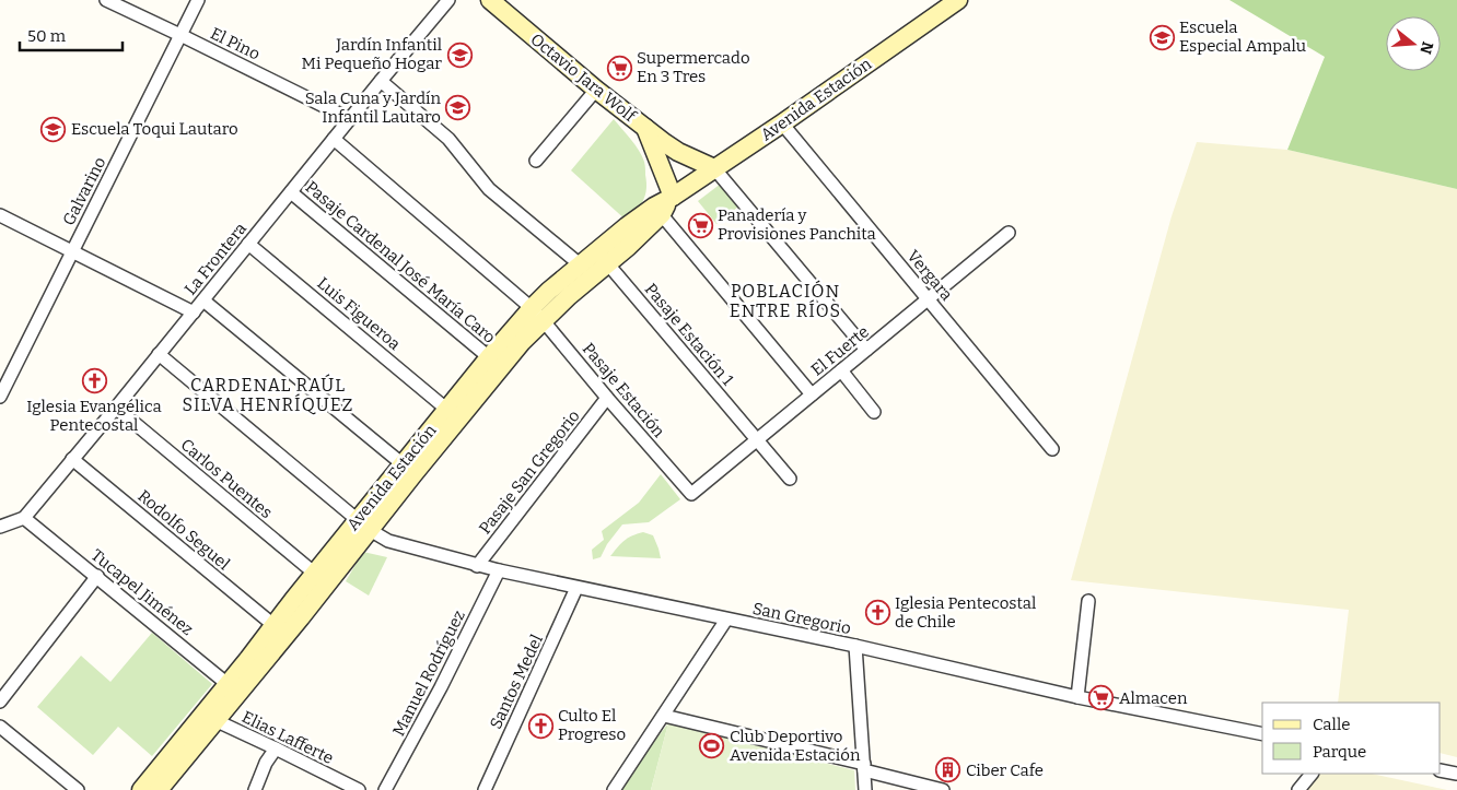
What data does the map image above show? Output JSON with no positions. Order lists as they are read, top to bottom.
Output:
{
  "streets": {
    "street": [
      "El Pino",
      "Octavio Jara Wolf",
      "Avenida Estación",
      "Galvarino",
      "La Frontera",
      "Pasaje Cardenal José María Caro",
      "Vergara",
      "Luis Figueroa",
      "Pasaje Estación 1",
      "El Fuerte",
      "Pasaje Estación",
      "Pasaje San Gregorio",
      "Carlos Puentes",
      "Rodolfo Seguel",
      "Tucapel Jiménez",
      "San Gregorio",
      "Manuel Rodríguez",
      "Santos Medel",
      "Elias Lafferte"
    ]
  },
  "crossings": [
    ["El Pino", "Galvarino"],
    ["El Pino", "La Frontera"],
    ["Octavio Jara Wolf", "Avenida Estación"],
    ["Avenida Estación", "Pasaje Cardenal José María Caro"],
    ["Avenida Estación", "Vergara"],
    ["Avenida Estación", "Luis Figueroa"],
    ["Avenida Estación", "Pasaje Estación 1"],
    ["Avenida Estación", "Pasaje Estación"],
    ["Avenida Estación", "Carlos Puentes"],
    ["Avenida Estación", "Rodolfo Seguel"],
    ["Avenida Estación", "Tucapel Jiménez"],
    ["Avenida Estación", "San Gregorio"],
    ["Avenida Estación", "Elias Lafferte"],
    ["La Frontera", "Pasaje Cardenal José María Caro"],
    ["La Frontera", "Luis Figueroa"],
    ["La Frontera", "Pasaje Estación"],
    ["La Frontera", "Carlos Puentes"],
    ["La Frontera", "Rodolfo Seguel"],
    ["La Frontera", "Tucapel Jiménez"],
    ["La Frontera", "San Gregorio"],
    ["Vergara", "El Fuerte"],
    ["Pasaje Estación 1", "El Fuerte"],
    ["El Fuerte", "Pasaje Estación"],
    ["Pasaje Estación", "Pasaje San Gregorio"],
    ["Pasaje San Gregorio", "San Gregorio"],
    ["San Gregorio", "Manuel Rodríguez"],
    ["San Gregorio", "Santos Medel"]
  ],
  "districts": ["POBLACIÓN ENTRE RÍOS", "CARDENAL RAÚL SILVA HENRÍQUEZ"],
  "places": {
    "school or university": [
      "Escuela Especial Ampalu",
      "Jardín Infantil Mi Pequeño Hogar",
      "Sala Cuna y Jardín Infantil Lautaro",
      "Escuela Toqui Lautaro"
    ],
    "supermarket": ["Supermercado En 3 Tres", "Panadería y Provisiones Panchita", "Almacen"],
    "church": ["Iglesia Evangélica Pentecostal", "Iglesia Pentecostal de Chile", "Culto El Progreso"],
    "sports": ["Club Deportivo Avenida Estación"],
    "building": ["Ciber Cafe"]
  },
  "legend": ["Calle", "Parque"],
  "scale_bar": "50 m",
  "north": "right"
}
